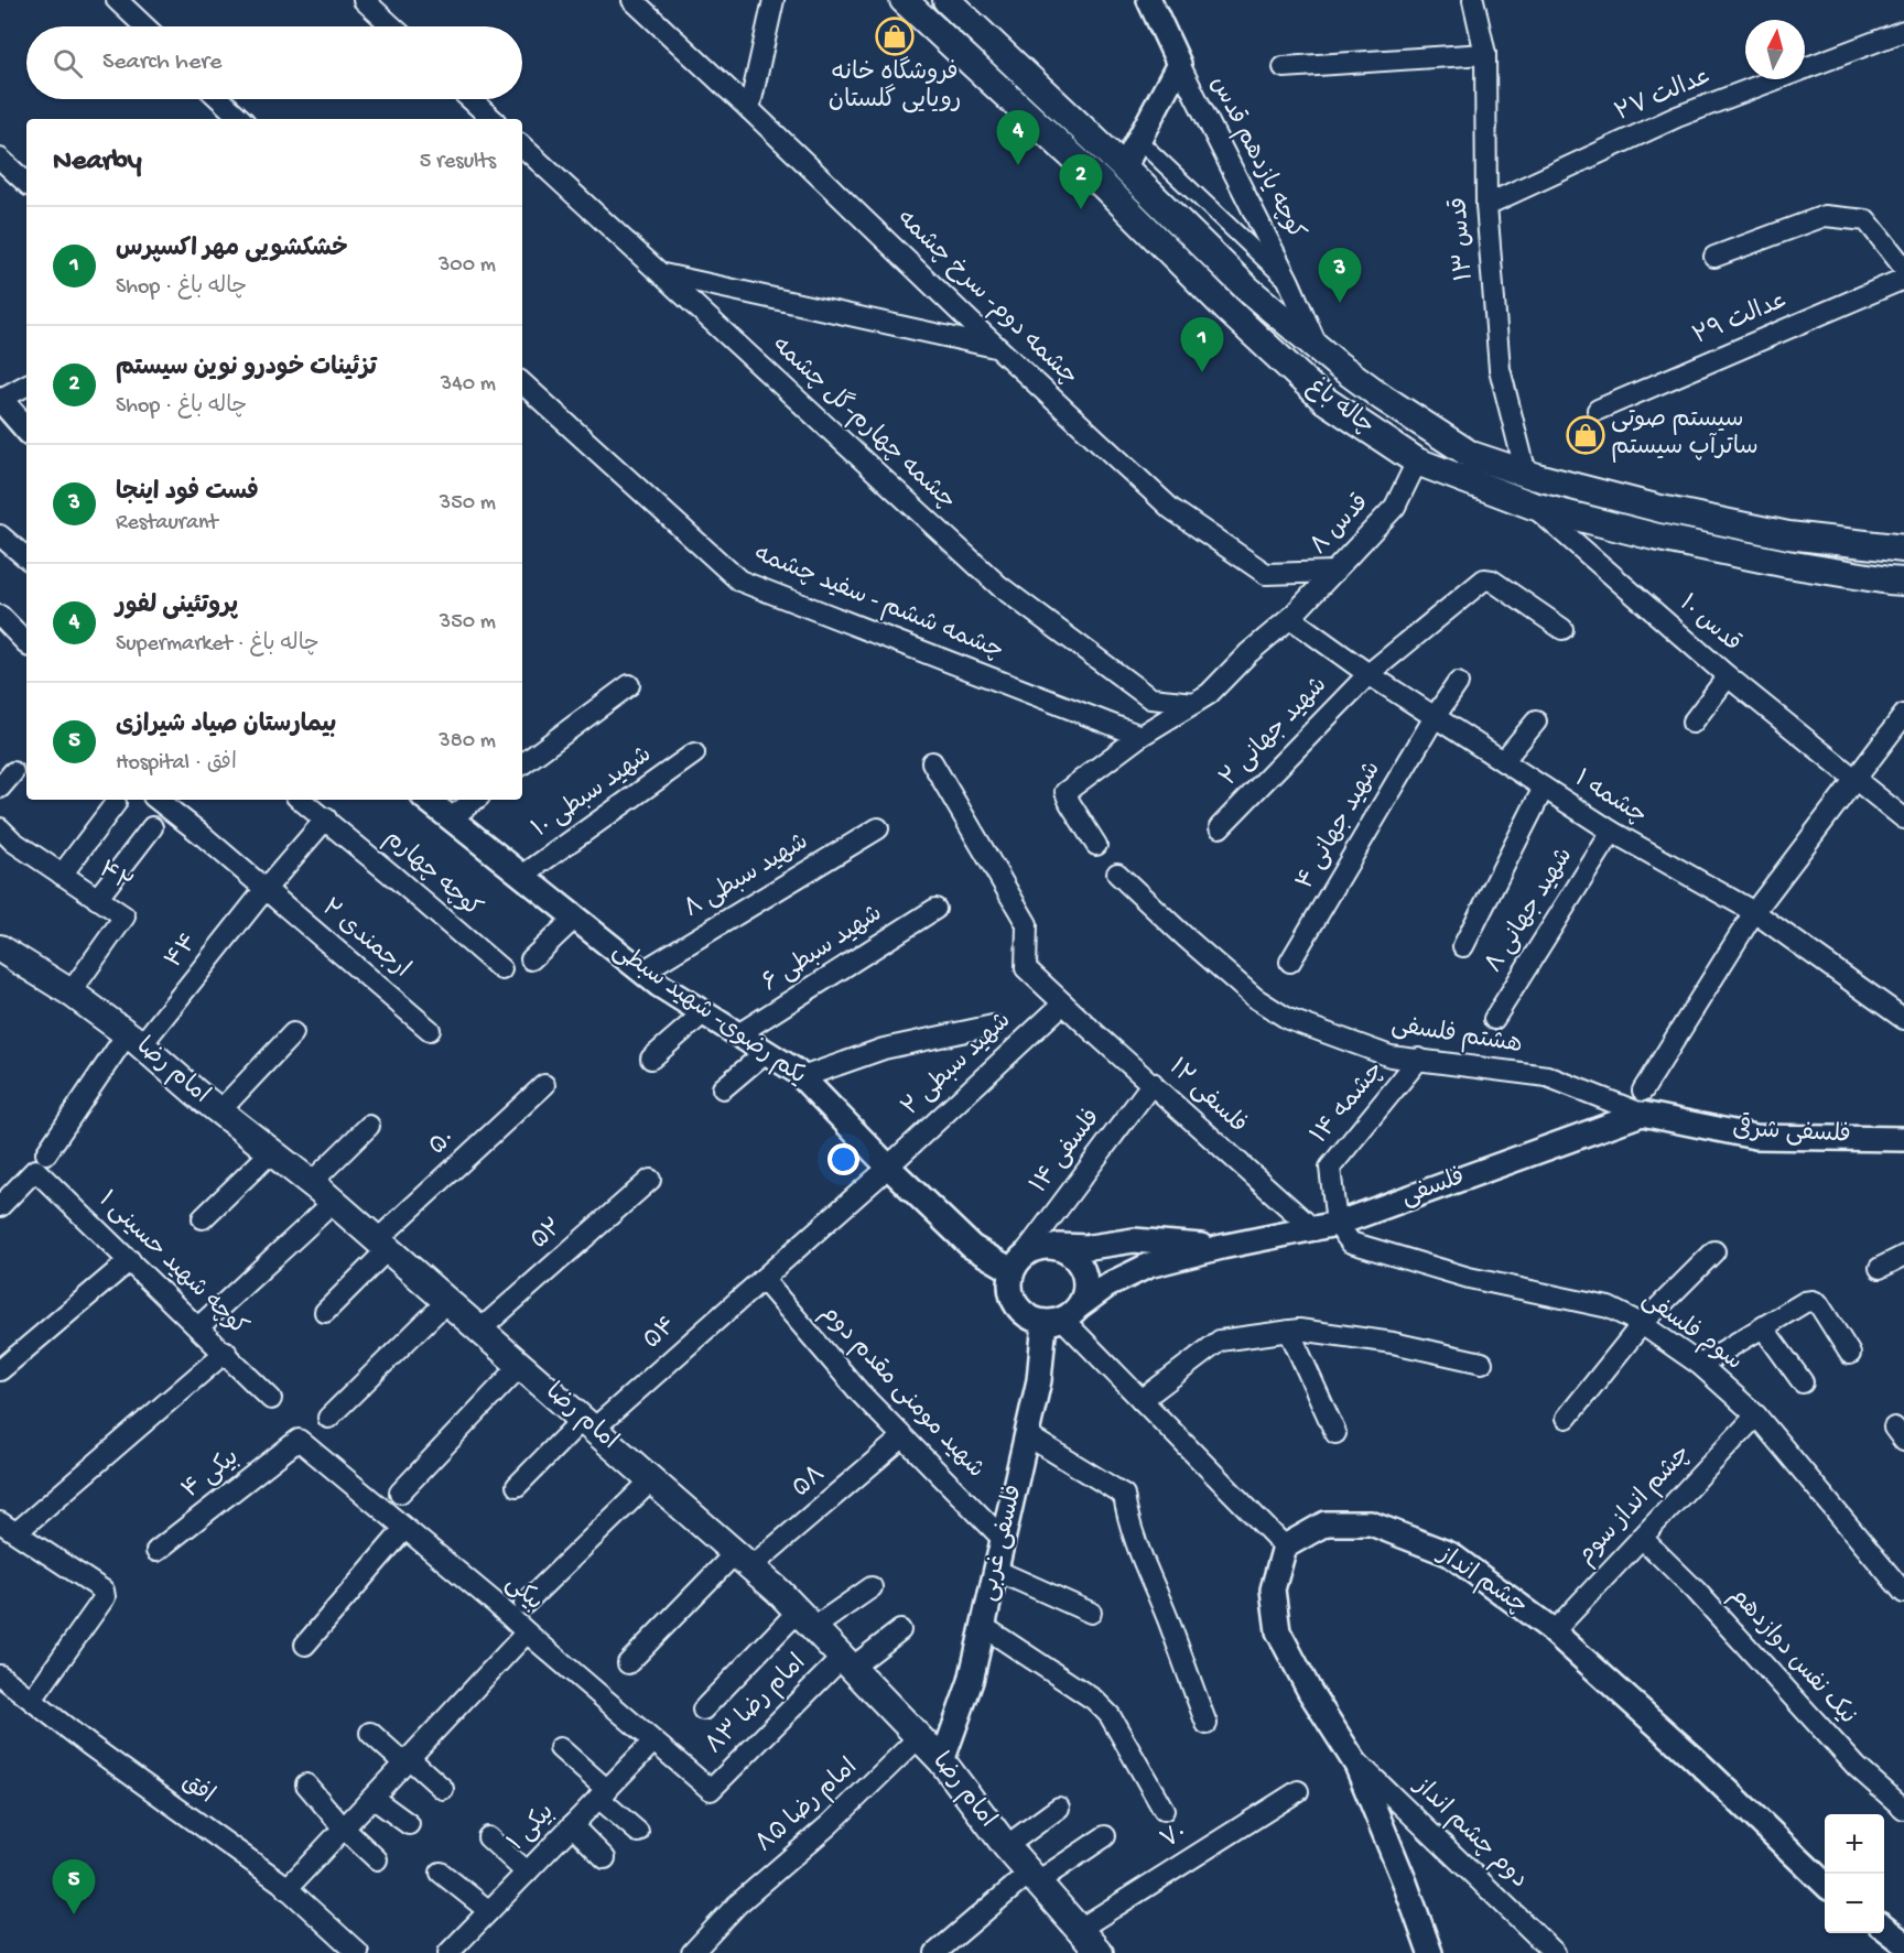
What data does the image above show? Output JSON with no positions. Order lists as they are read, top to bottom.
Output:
{
  "streets": {
    "main road": ["چاله باغ", "امام رضا"],
    "street": [
      "عدالت ۲۷",
      "کوچه یازدهم قدس",
      "قدس ۱۳",
      "چشمه دوم- سرخ چشمه",
      "عدالت ۲۹",
      "چشمه چهارم-گل چشمه",
      "قدس ۸",
      "چشمه ششم - سفید چشمه",
      "قدس ۱۰",
      "۲ شهید جهانی",
      "۱۰ شهید سبطی",
      "چشمه ۱",
      "۴ شهید جهانی",
      "کوچه چهارم",
      "۸ شهید سبطی",
      "۴۲",
      "۸ شهید جهانی",
      "۲ ارجمندی",
      "۶ شهید سبطی",
      "۴۴",
      "یکم رضوی- شهید سبطی",
      "هشتم فلسفی",
      "۲ شهید سبطی",
      "۱۲ فلسفی",
      "۱۴ چشمه",
      "فلسفی شرقی",
      "۵۰",
      "۱۴ فلسفی",
      "فلسفی",
      "۵۲",
      "کوچه شهید حسینی ۱",
      "سوم فلسفی",
      "۵۴",
      "شهید مومنی مقدم دوم",
      "۴ بیکی",
      "۵۸",
      "چشم انداز سوم",
      "فلسفی غربی",
      "چشم انداز",
      "بیکی",
      "نیک نفس دوازدهم",
      "امام رضا ۸۳",
      "افق",
      "امام رضا ۸۵",
      "۱ بیکی",
      "دوم چشم انداز",
      "۷۰"
    ]
  },
  "crossings": [
    ["عدالت ۲۷", "قدس ۱۳"],
    ["کوچه یازدهم قدس", "چاله باغ"],
    ["قدس ۱۳", "چاله باغ"],
    ["چشمه دوم- سرخ چشمه", "قدس ۸"],
    ["چاله باغ", "قدس ۸"],
    ["چاله باغ", "قدس ۱۰"],
    ["چشمه چهارم-گل چشمه", "قدس ۸"],
    ["قدس ۸", "چشمه ۱"],
    ["۲ شهید جهانی", "چشمه ۱"],
    ["۱۰ شهید سبطی", "یکم رضوی- شهید سبطی"],
    ["چشمه ۱", "۴ شهید جهانی"],
    ["چشمه ۱", "۸ شهید جهانی"],
    ["کوچه چهارم", "۴۴"],
    ["۸ شهید سبطی", "یکم رضوی- شهید سبطی"],
    ["۴۲", "امام رضا"],
    ["۲ ارجمندی", "۴۴"],
    ["۶ شهید سبطی", "یکم رضوی- شهید سبطی"],
    ["۴۴", "امام رضا"],
    ["۴۴", "کوچه شهید حسینی ۱"],
    ["یکم رضوی- شهید سبطی", "۲ شهید سبطی"],
    ["یکم رضوی- شهید سبطی", "۱۴ فلسفی"],
    ["یکم رضوی- شهید سبطی", "فلسفی غربی"],
    ["هشتم فلسفی", "۱۴ چشمه"],
    ["هشتم فلسفی", "فلسفی شرقی"],
    ["هشتم فلسفی", "فلسفی"],
    ["۲ شهید سبطی", "۱۲ فلسفی"],
    ["۲ شهید سبطی", "۵۴"],
    ["۲ شهید سبطی", "شهید مومنی مقدم دوم"],
    ["امام رضا", "۵۰"],
    ["امام رضا", "۵۲"],
    ["امام رضا", "۵۴"],
    ["امام رضا", "۵۸"],
    ["امام رضا", "فلسفی غربی"],
    ["امام رضا", "امام رضا ۸۳"],
    ["امام رضا", "امام رضا ۸۵"],
    ["امام رضا", "۷۰"],
    ["۱۲ فلسفی", "۱۴ چشمه"],
    ["۱۲ فلسفی", "۱۴ فلسفی"],
    ["۱۲ فلسفی", "فلسفی"],
    ["۱۲ فلسفی", "سوم فلسفی"],
    ["۱۴ چشمه", "فلسفی"],
    ["۱۴ چشمه", "سوم فلسفی"],
    ["فلسفی شرقی", "فلسفی"],
    ["۱۴ فلسفی", "فلسفی غربی"],
    ["فلسفی", "سوم فلسفی"],
    ["سوم فلسفی", "چشم انداز سوم"],
    ["۵۴", "شهید مومنی مقدم دوم"],
    ["شهید مومنی مقدم دوم", "۵۸"],
    ["شهید مومنی مقدم دوم", "فلسفی غربی"],
    ["۴ بیکی", "بیکی"],
    ["چشم انداز سوم", "چشم انداز"],
    ["چشم انداز سوم", "نیک نفس دوازدهم"],
    ["بیکی", "امام رضا ۸۳"],
    ["بیکی", "۱ بیکی"]
  ],
  "places": {
    "shop": ["فروشگاه خانه رویایی گلستان", "سیستم صوتی ساترآپ سیستم"]
  },
  "north": "top",
  "page": {
    "search": "Search here",
    "pins": [
      "4",
      "2",
      "3",
      "1",
      "5"
    ],
    "heading": ["Nearby", "5 results"],
    "list": [
      {
        "mark": "1",
        "name": "خشکشویی مهر اکسپرس",
        "note": "Shop · چاله باغ",
        "value": "300 m"
      },
      {
        "mark": "2",
        "name": "تزئینات خودرو نوین سیستم",
        "note": "Shop · چاله باغ",
        "value": "340 m"
      },
      {
        "mark": "3",
        "name": "فست فود اينجا",
        "note": "Restaurant",
        "value": "350 m"
      },
      {
        "mark": "4",
        "name": "پروتئینی لفور",
        "note": "Supermarket · چاله باغ",
        "value": "350 m"
      },
      {
        "mark": "5",
        "name": "بیمارستان صیاد شیرازی",
        "note": "Hospital · افق",
        "value": "380 m"
      }
    ],
    "map_buttons": ["+", "−"]
  }
}
